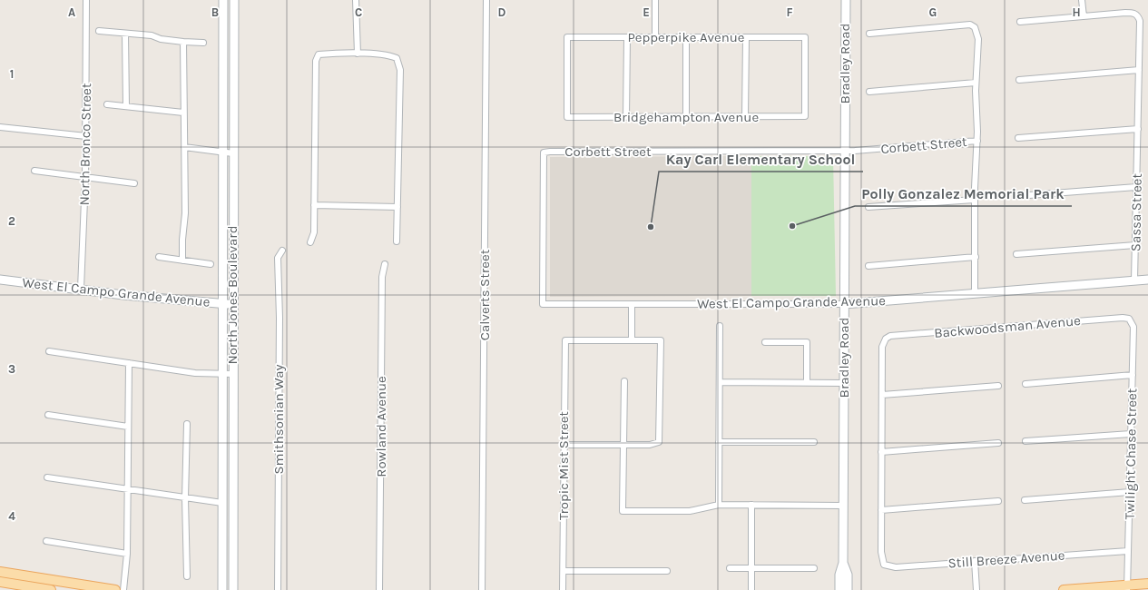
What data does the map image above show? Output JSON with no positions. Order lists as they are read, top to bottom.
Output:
{
  "streets": {
    "main road": ["Bradley Road", "West El Campo Grande Avenue", "North Jones Boulevard"],
    "street": [
      "Pepperpike Avenue",
      "Bridgehampton Avenue",
      "North Bronco Street",
      "Corbett Street",
      "Sassa Street",
      "Calverts Street",
      "Backwoodsman Avenue",
      "Smithsonian Way",
      "Rowland Avenue",
      "Twilight Chase Street",
      "Tropic Mist Street",
      "Still Breeze Avenue"
    ]
  },
  "crossings": [
    ["Pepperpike Avenue", "Bridgehampton Avenue"],
    ["Bradley Road", "Corbett Street"],
    ["Bradley Road", "West El Campo Grande Avenue"],
    ["North Bronco Street", "West El Campo Grande Avenue"],
    ["Corbett Street", "West El Campo Grande Avenue"],
    ["Sassa Street", "West El Campo Grande Avenue"],
    ["West El Campo Grande Avenue", "North Jones Boulevard"],
    ["Backwoodsman Avenue", "Twilight Chase Street"],
    ["Twilight Chase Street", "Still Breeze Avenue"]
  ],
  "places": ["Polly Gonzalez Memorial Park", "Kay Carl Elementary School"],
  "grid": {
    "columns": [
      "A",
      "B",
      "C",
      "D",
      "E",
      "F",
      "G",
      "H"
    ],
    "rows": [
      "1",
      "2",
      "3",
      "4"
    ]
  }
}
